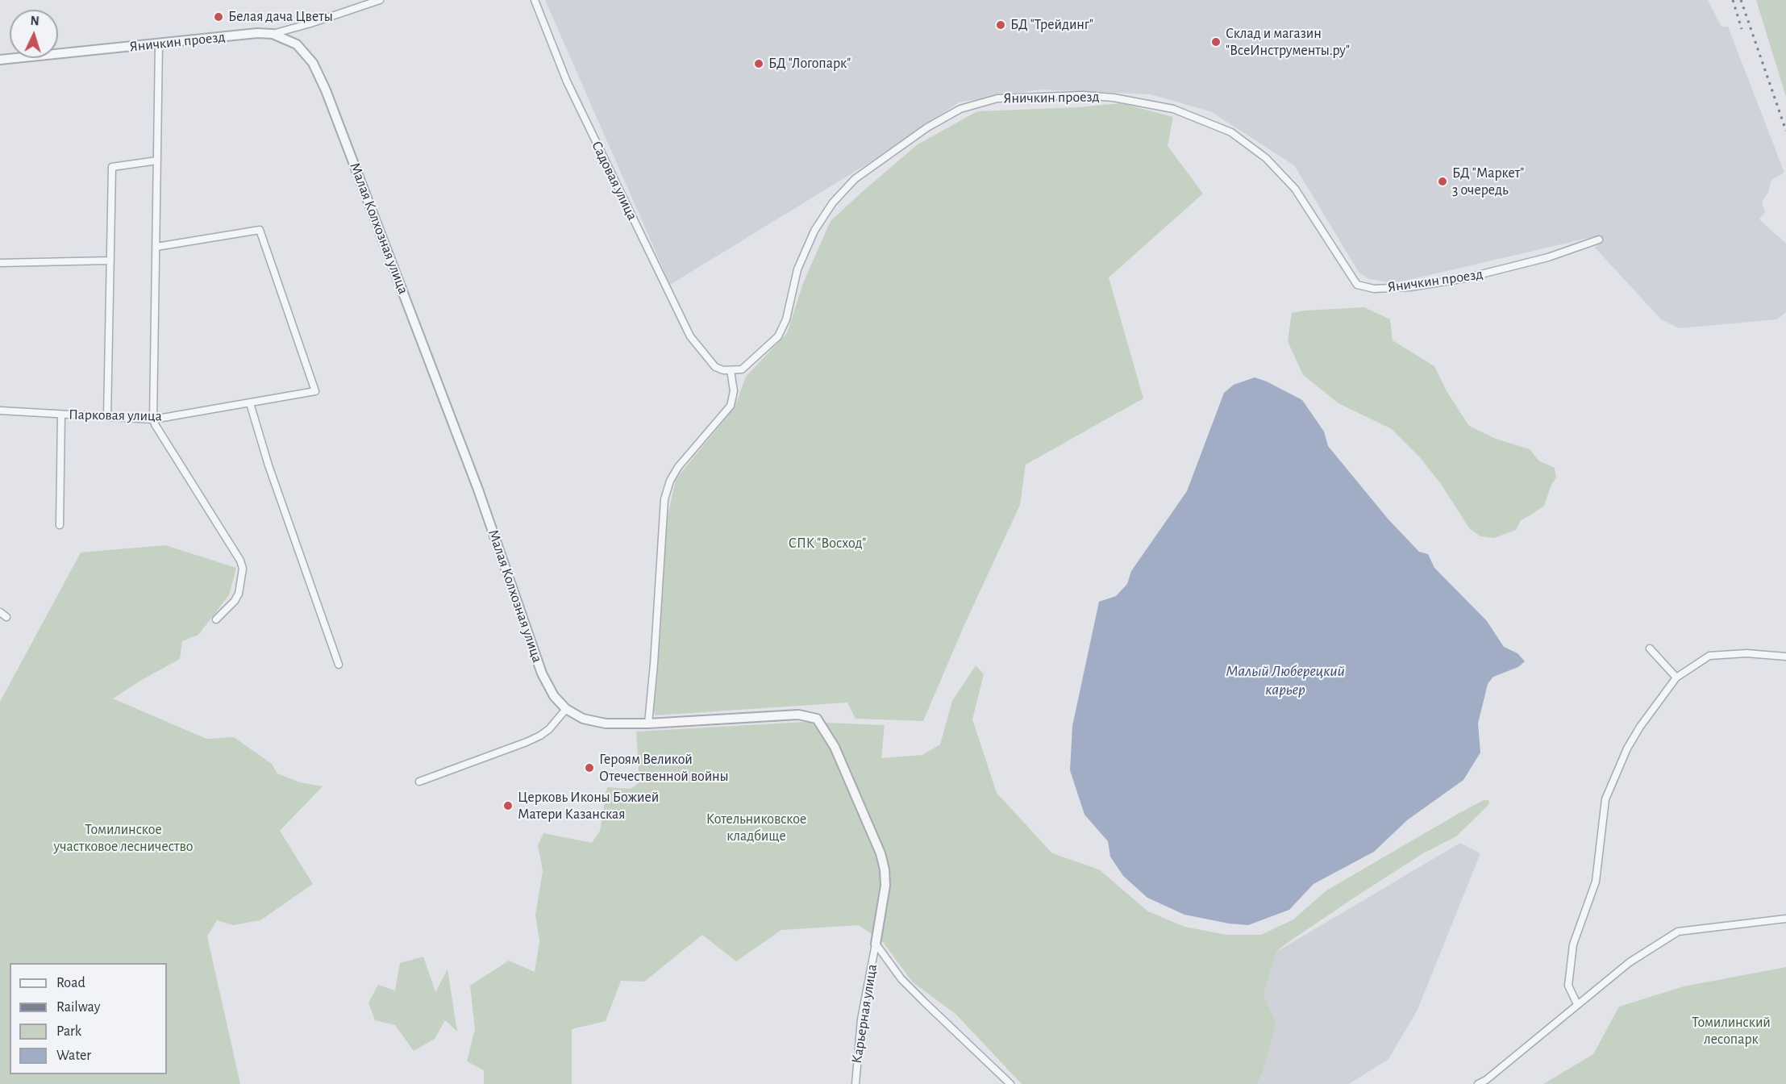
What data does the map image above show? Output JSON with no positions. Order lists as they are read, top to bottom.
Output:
{
  "streets": {
    "street": [
      "Яничкин проезд",
      "Садовая улица",
      "Малая Колхозная улица",
      "Парковая улица",
      "Карьерная улица"
    ]
  },
  "crossings": [
    ["Яничкин проезд", "Садовая улица"],
    ["Яничкин проезд", "Малая Колхозная улица"],
    ["Малая Колхозная улица", "Карьерная улица"]
  ],
  "water": ["Малый Люберецкий карьер"],
  "parks": [
    "СПК \"Восход\"",
    "Котельниковское кладбище",
    "Томилинское участковое лесничество",
    "Томилинский лесопарк"
  ],
  "places": [
    "Белая дача Цветы",
    "БД \"Трейдинг\"",
    "Склад и магазин \"ВсеИнструменты.ру\"",
    "БД \"Логопарк\"",
    "БД \"Маркет\" 3 очередь",
    "Героям Великой Отечественной войны",
    "Церковь Иконы Божией Матери Казанская"
  ],
  "legend": [
    "Road",
    "Railway",
    "Park",
    "Water"
  ],
  "north": "top"
}
